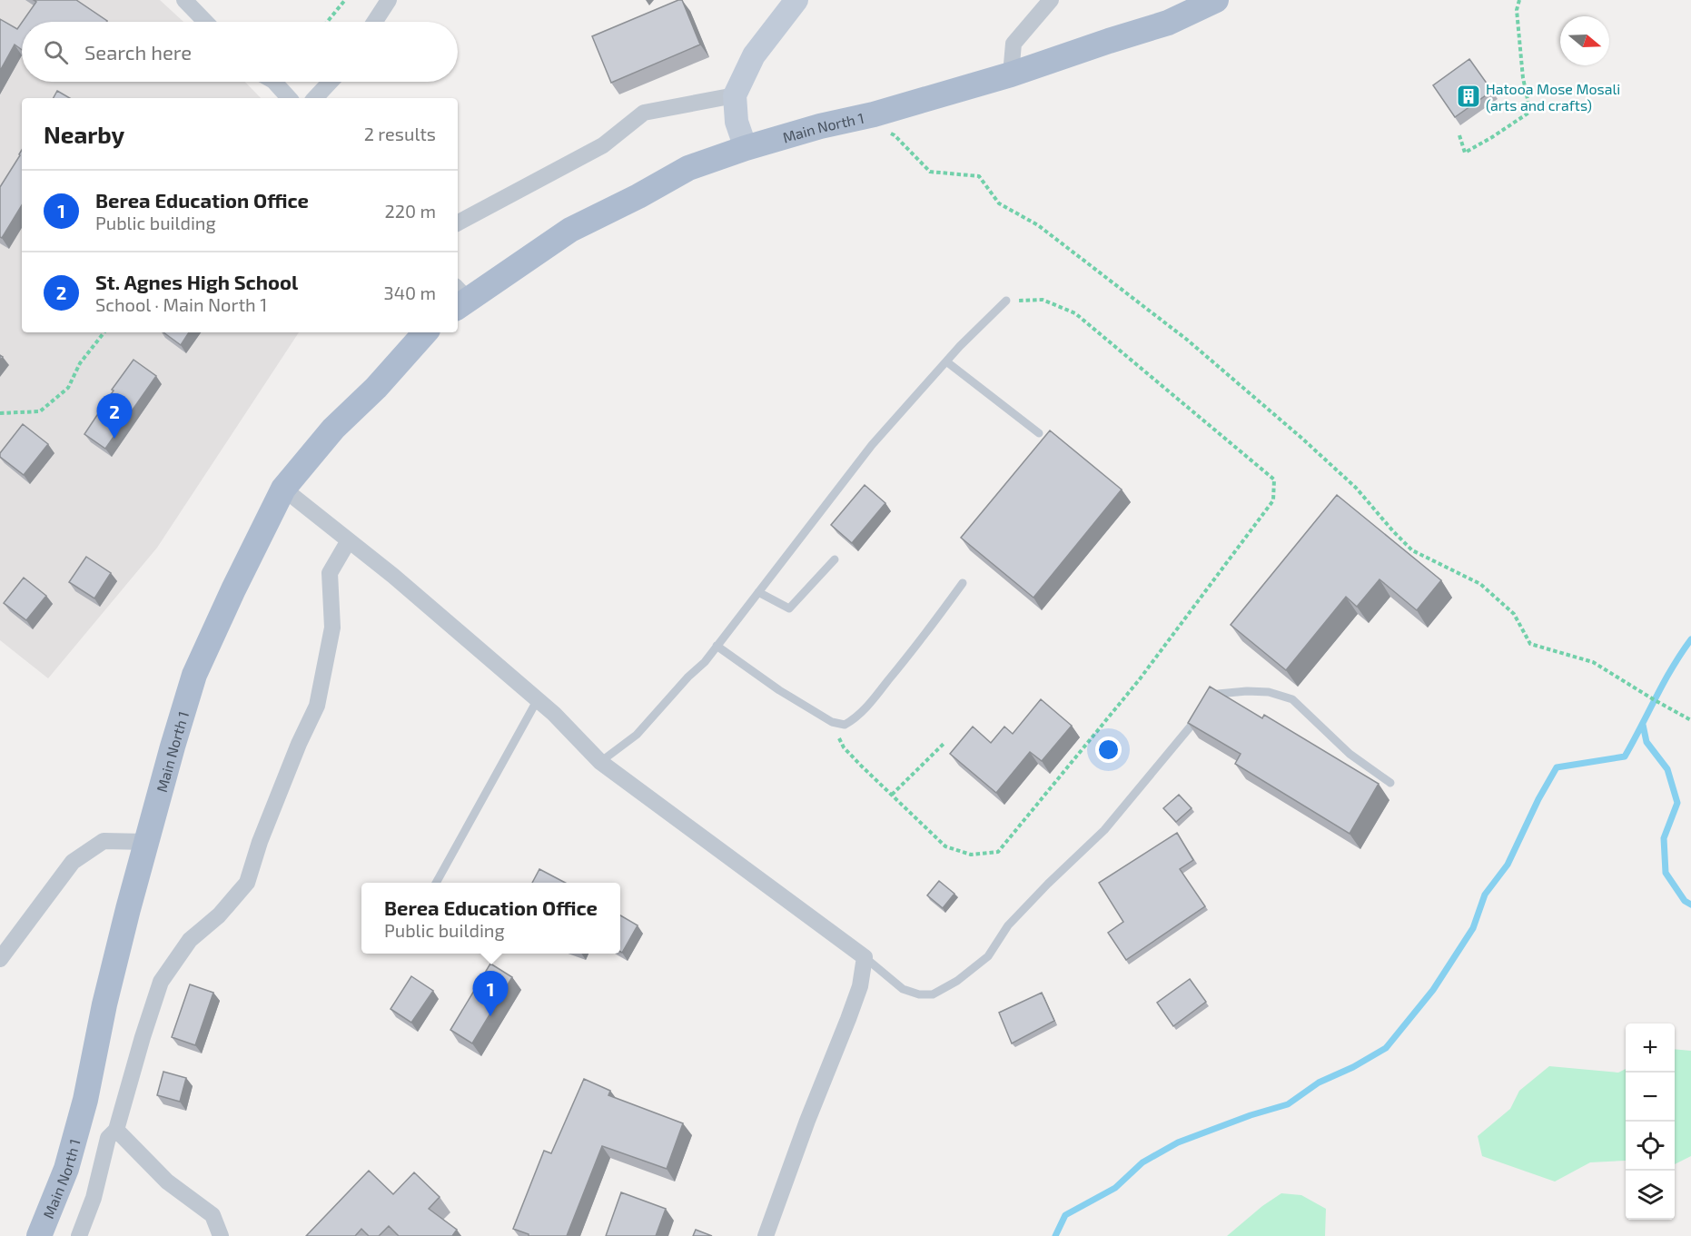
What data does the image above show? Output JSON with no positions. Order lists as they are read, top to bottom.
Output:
{
  "streets": {
    "main road": ["Main North 1"]
  },
  "places": {
    "building": ["Hatooa Mose Mosali (arts and crafts)"]
  },
  "north": "right",
  "page": {
    "search": "Search here",
    "heading": ["Nearby", "2 results"],
    "list": [
      {
        "mark": "1",
        "name": "Berea Education Office",
        "note": "Public building",
        "value": "220 m"
      },
      {
        "mark": "2",
        "name": "St. Agnes High School",
        "note": "School · Main North 1",
        "value": "340 m"
      }
    ],
    "pins": ["2", "1"],
    "popup": ["Berea Education Office", "Public building"],
    "map_buttons": ["+", "−"]
  }
}
